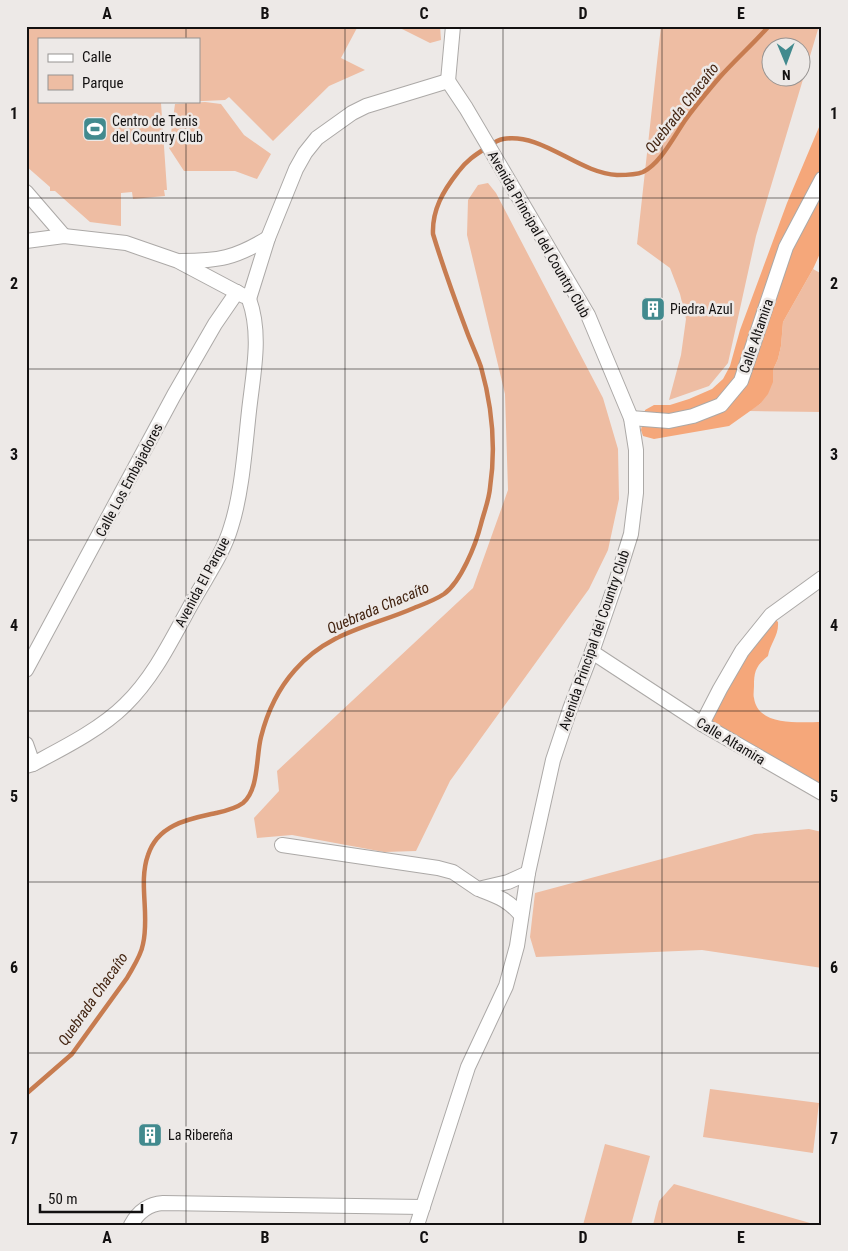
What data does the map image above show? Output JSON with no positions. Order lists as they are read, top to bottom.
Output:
{
  "streets": {
    "street": [
      "Avenida Principal del Country Club",
      "Calle Altamira",
      "Calle Los Embajadores",
      "Avenida El Parque"
    ]
  },
  "crossings": [
    ["Avenida Principal del Country Club", "Calle Altamira"],
    ["Calle Los Embajadores", "Avenida El Parque"]
  ],
  "water": ["Quebrada Chacaíto"],
  "places": {
    "sports": ["Centro de Tenis del Country Club"],
    "building": ["Piedra Azul", "La Ribereña"]
  },
  "legend": ["Calle", "Parque"],
  "scale_bar": "50 m",
  "north": "bottom",
  "grid": {
    "columns": [
      "A",
      "B",
      "C",
      "D",
      "E"
    ],
    "rows": [
      "1",
      "2",
      "3",
      "4",
      "5",
      "6",
      "7"
    ]
  }
}
